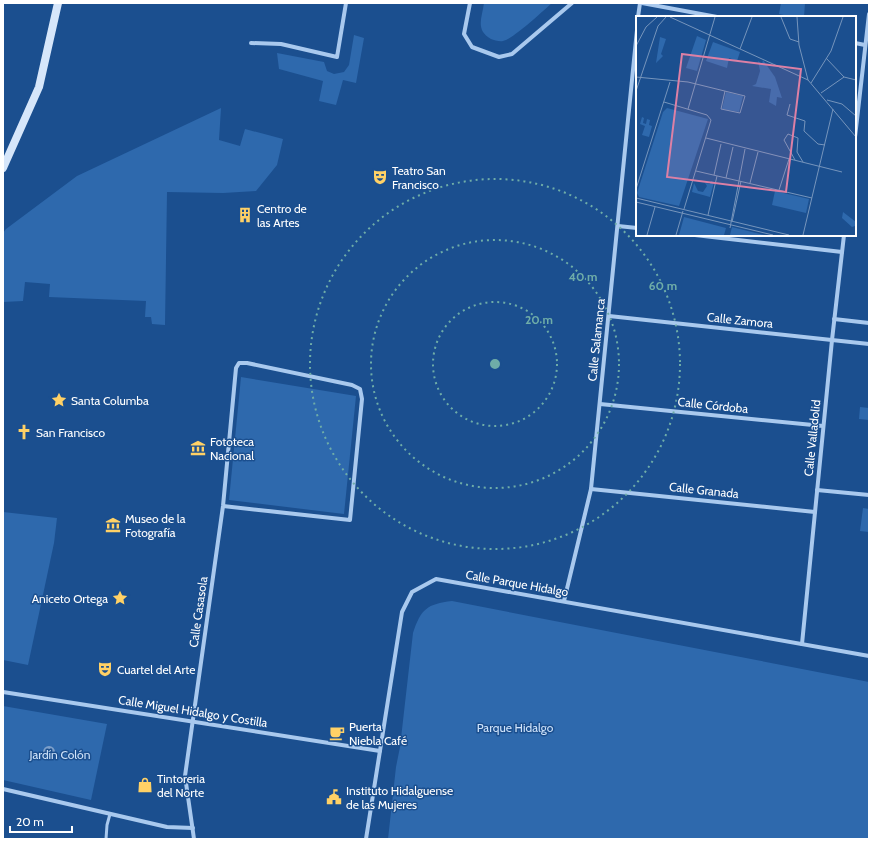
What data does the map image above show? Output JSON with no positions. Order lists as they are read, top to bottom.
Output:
{
  "streets": {
    "street": [
      "Calle Zamora",
      "Calle Salamanca",
      "Calle Córdoba",
      "Calle Valladolid",
      "Calle Granada",
      "Calle Parque Hidalgo",
      "Calle Casasola",
      "Calle Miguel Hidalgo y Costilla"
    ]
  },
  "crossings": [
    ["Calle Zamora", "Calle Salamanca"],
    ["Calle Zamora", "Calle Valladolid"],
    ["Calle Salamanca", "Calle Córdoba"],
    ["Calle Salamanca", "Calle Granada"],
    ["Calle Salamanca", "Calle Parque Hidalgo"],
    ["Calle Córdoba", "Calle Valladolid"],
    ["Calle Valladolid", "Calle Granada"],
    ["Calle Valladolid", "Calle Parque Hidalgo"],
    ["Calle Parque Hidalgo", "Calle Miguel Hidalgo y Costilla"],
    ["Calle Casasola", "Calle Miguel Hidalgo y Costilla"]
  ],
  "parks": ["Parque Hidalgo", "Jardín Colón"],
  "places": {
    "theatre": ["Teatro San Francisco", "Cuartel del Arte"],
    "building": ["Centro de las Artes"],
    "place": ["Santa Columba", "Aniceto Ortega"],
    "church": ["San Francisco"],
    "museum": ["Fototeca Nacional", "Museo de la Fotografía"],
    "cafe": ["Puerta Niebla Café"],
    "shop": ["Tintoreria del Norte"],
    "public building": ["Instituto Hidalguense de las Mujeres"]
  },
  "scale_bar": "20 m",
  "rings": ["40 m", "60 m", "20 m"]
}
